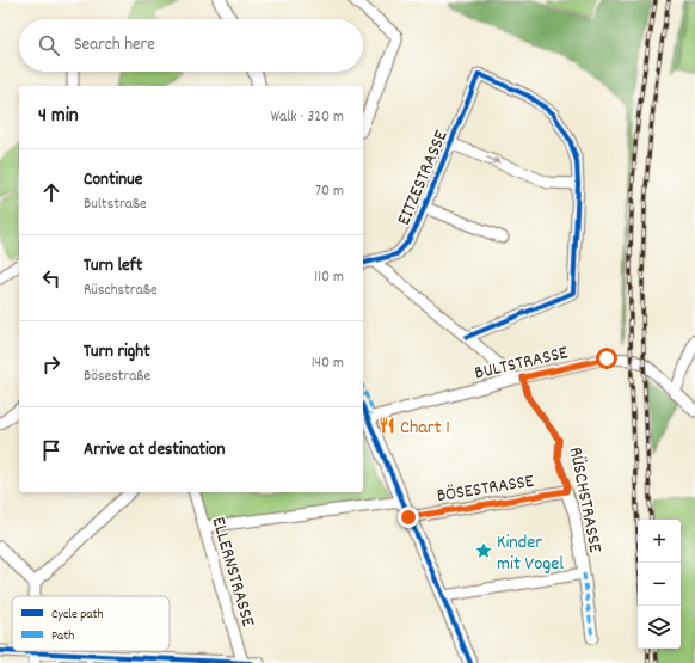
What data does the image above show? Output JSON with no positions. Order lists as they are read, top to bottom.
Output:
{
  "streets": {
    "street": [
      "EITZESTRASSE",
      "BULTSTRASSE",
      "BÖSESTRASSE",
      "RÜSCHSTRASSE",
      "ELLERNSTRASSE"
    ]
  },
  "crossings": [
    ["BÖSESTRASSE", "RÜSCHSTRASSE"]
  ],
  "places": {
    "restaurant": ["Chart 1"],
    "place": ["Kinder mit Vogel"]
  },
  "legend": ["Cycle path", "Path"],
  "page": {
    "search": "Search here",
    "heading": ["4 min", "Walk · 320 m"],
    "list": [
      ["Continue", "Bultstraße", "70 m"],
      ["Turn left", "Rüschstraße", "110 m"],
      ["Turn right", "Bösestraße", "140 m"],
      "Arrive at destination"
    ],
    "map_buttons": ["+", "−"]
  }
}
